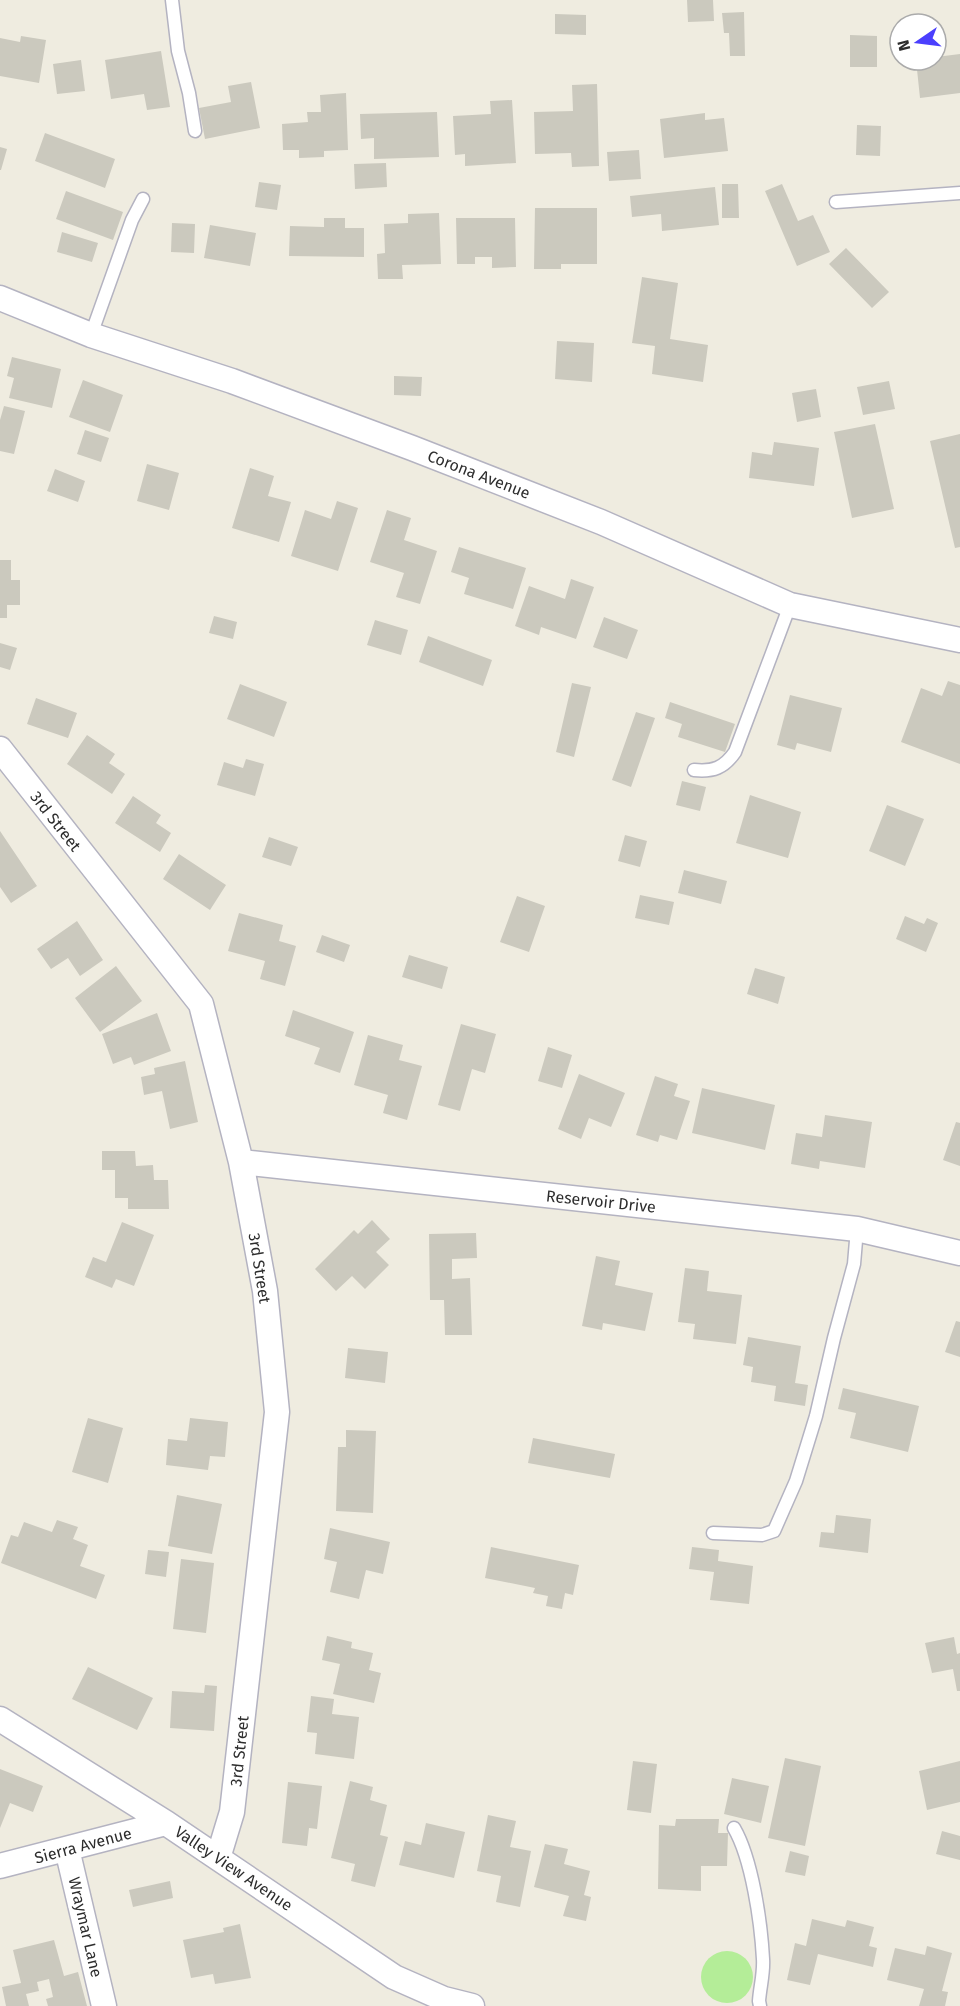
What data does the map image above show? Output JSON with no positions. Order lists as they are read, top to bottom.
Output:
{
  "streets": {
    "street": [
      "Corona Avenue",
      "3rd Street",
      "Reservoir Drive",
      "Sierra Avenue",
      "Valley View Avenue",
      "Wraymar Lane"
    ]
  },
  "crossings": [
    ["3rd Street", "Reservoir Drive"],
    ["3rd Street", "Valley View Avenue"],
    ["Sierra Avenue", "Valley View Avenue"],
    ["Sierra Avenue", "Wraymar Lane"]
  ],
  "north": "left"
}
